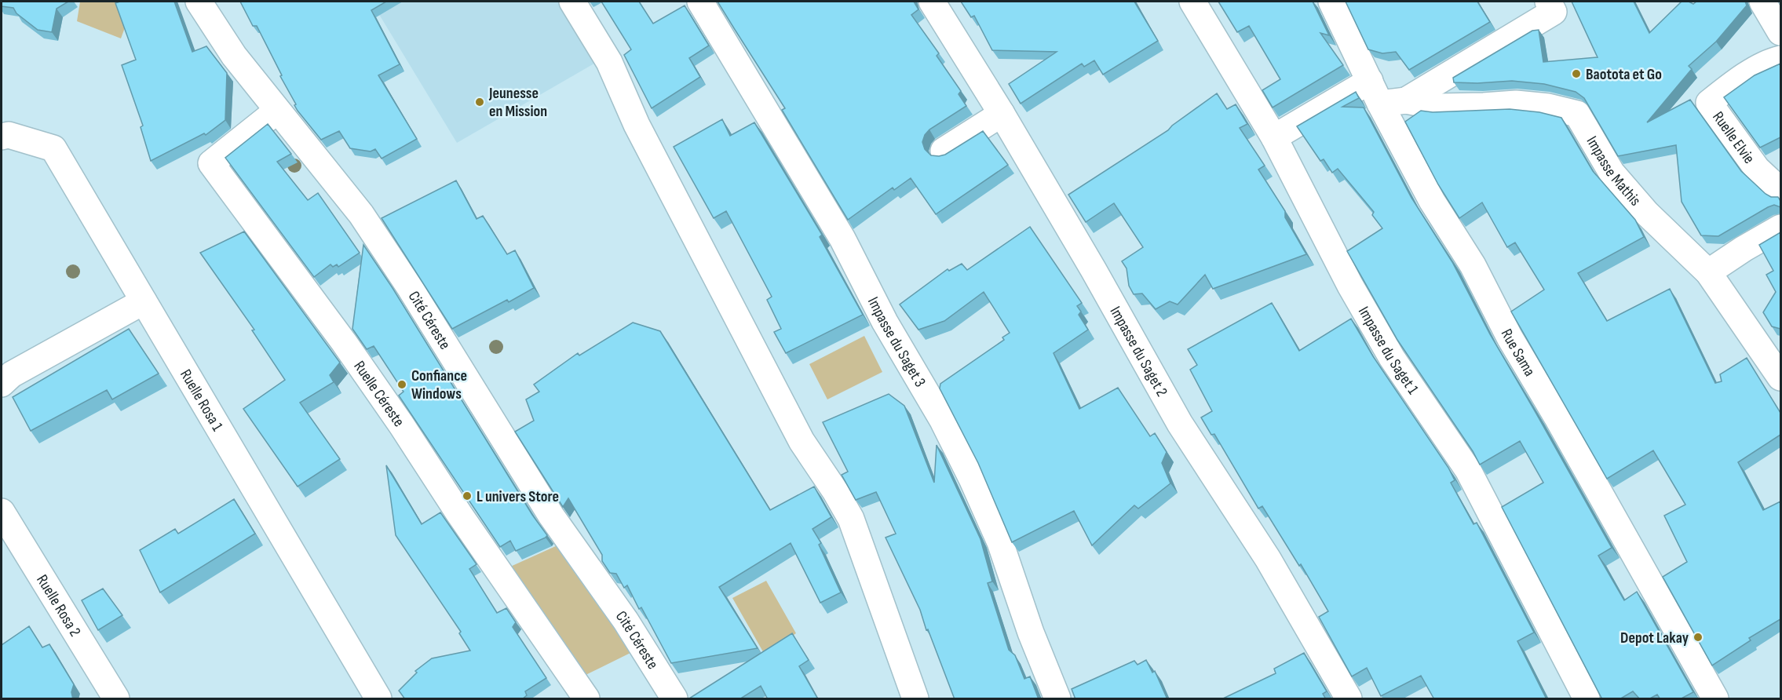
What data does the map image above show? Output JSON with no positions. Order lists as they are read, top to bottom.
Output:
{
  "streets": {
    "street": [
      "Ruelle Elvie",
      "Impasse Mathis",
      "Cité Céreste",
      "Impasse du Saget 3",
      "Impasse du Saget 1",
      "Impasse du Saget 2",
      "Rue Sama",
      "Ruelle Céreste",
      "Ruelle Rosa 1",
      "Ruelle Rosa 2"
    ]
  },
  "crossings": [
    ["Impasse Mathis", "Rue Sama"],
    ["Cité Céreste", "Ruelle Céreste"]
  ],
  "places": [
    "Baotota et Go",
    "Jeunesse en Mission",
    "Confiance Windows",
    "L univers Store",
    "Depot Lakay"
  ]
}
